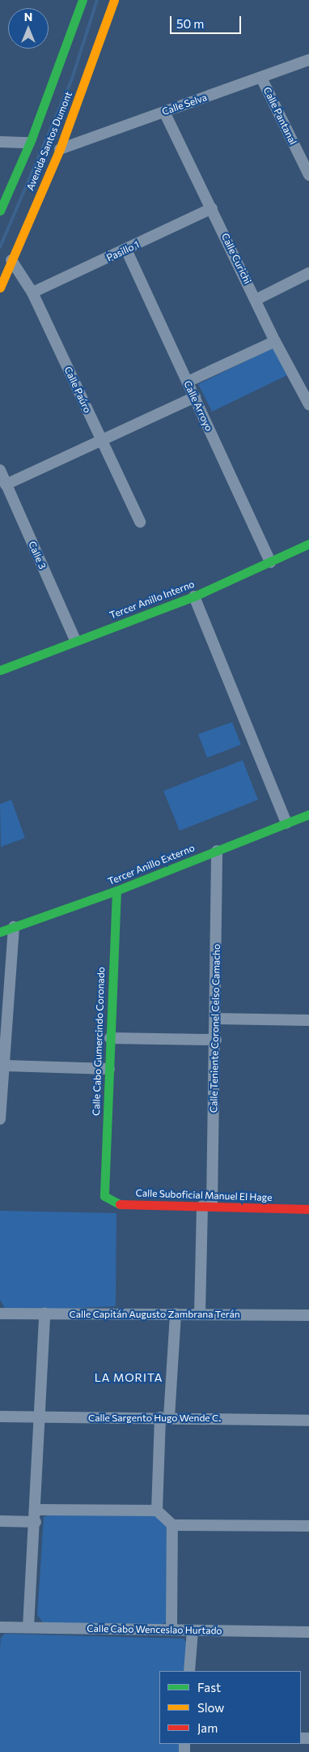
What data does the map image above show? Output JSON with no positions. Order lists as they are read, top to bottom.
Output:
{
  "streets": {
    "street": [
      "Calle Selva",
      "Calle Pantanal",
      "Avenida Santos Dumont",
      "Pasillo 1",
      "Calle Curichi",
      "Calle Paúro",
      "Calle Arroyo",
      "Calle 3",
      "Tercer Anillo Interno",
      "Tercer Anillo Externo",
      "Calle Teniente Coronel Celso Camacho",
      "Calle Cabo Gumercindo Coronado",
      "Calle Suboficial Manuel El Hage",
      "Calle Capitán Augusto Zambrana Terán",
      "Calle Sargento Hugo Wende C.",
      "Calle Cabo Wenceslao Hurtado"
    ]
  },
  "crossings": [
    ["Calle Selva", "Calle Pantanal"],
    ["Calle Selva", "Avenida Santos Dumont"],
    ["Calle Selva", "Calle Curichi"],
    ["Avenida Santos Dumont", "Calle Paúro"],
    ["Pasillo 1", "Calle Curichi"],
    ["Pasillo 1", "Calle Paúro"],
    ["Pasillo 1", "Calle Arroyo"],
    ["Calle Arroyo", "Tercer Anillo Interno"],
    ["Calle 3", "Tercer Anillo Interno"],
    ["Tercer Anillo Externo", "Calle Teniente Coronel Celso Camacho"],
    ["Tercer Anillo Externo", "Calle Cabo Gumercindo Coronado"],
    ["Calle Teniente Coronel Celso Camacho", "Calle Suboficial Manuel El Hage"],
    ["Calle Teniente Coronel Celso Camacho", "Calle Capitán Augusto Zambrana Terán"],
    ["Calle Cabo Gumercindo Coronado", "Calle Suboficial Manuel El Hage"]
  ],
  "districts": ["LA MORITA"],
  "legend": ["Fast", "Slow", "Jam"],
  "scale_bar": "50 m",
  "north": "top"
}
